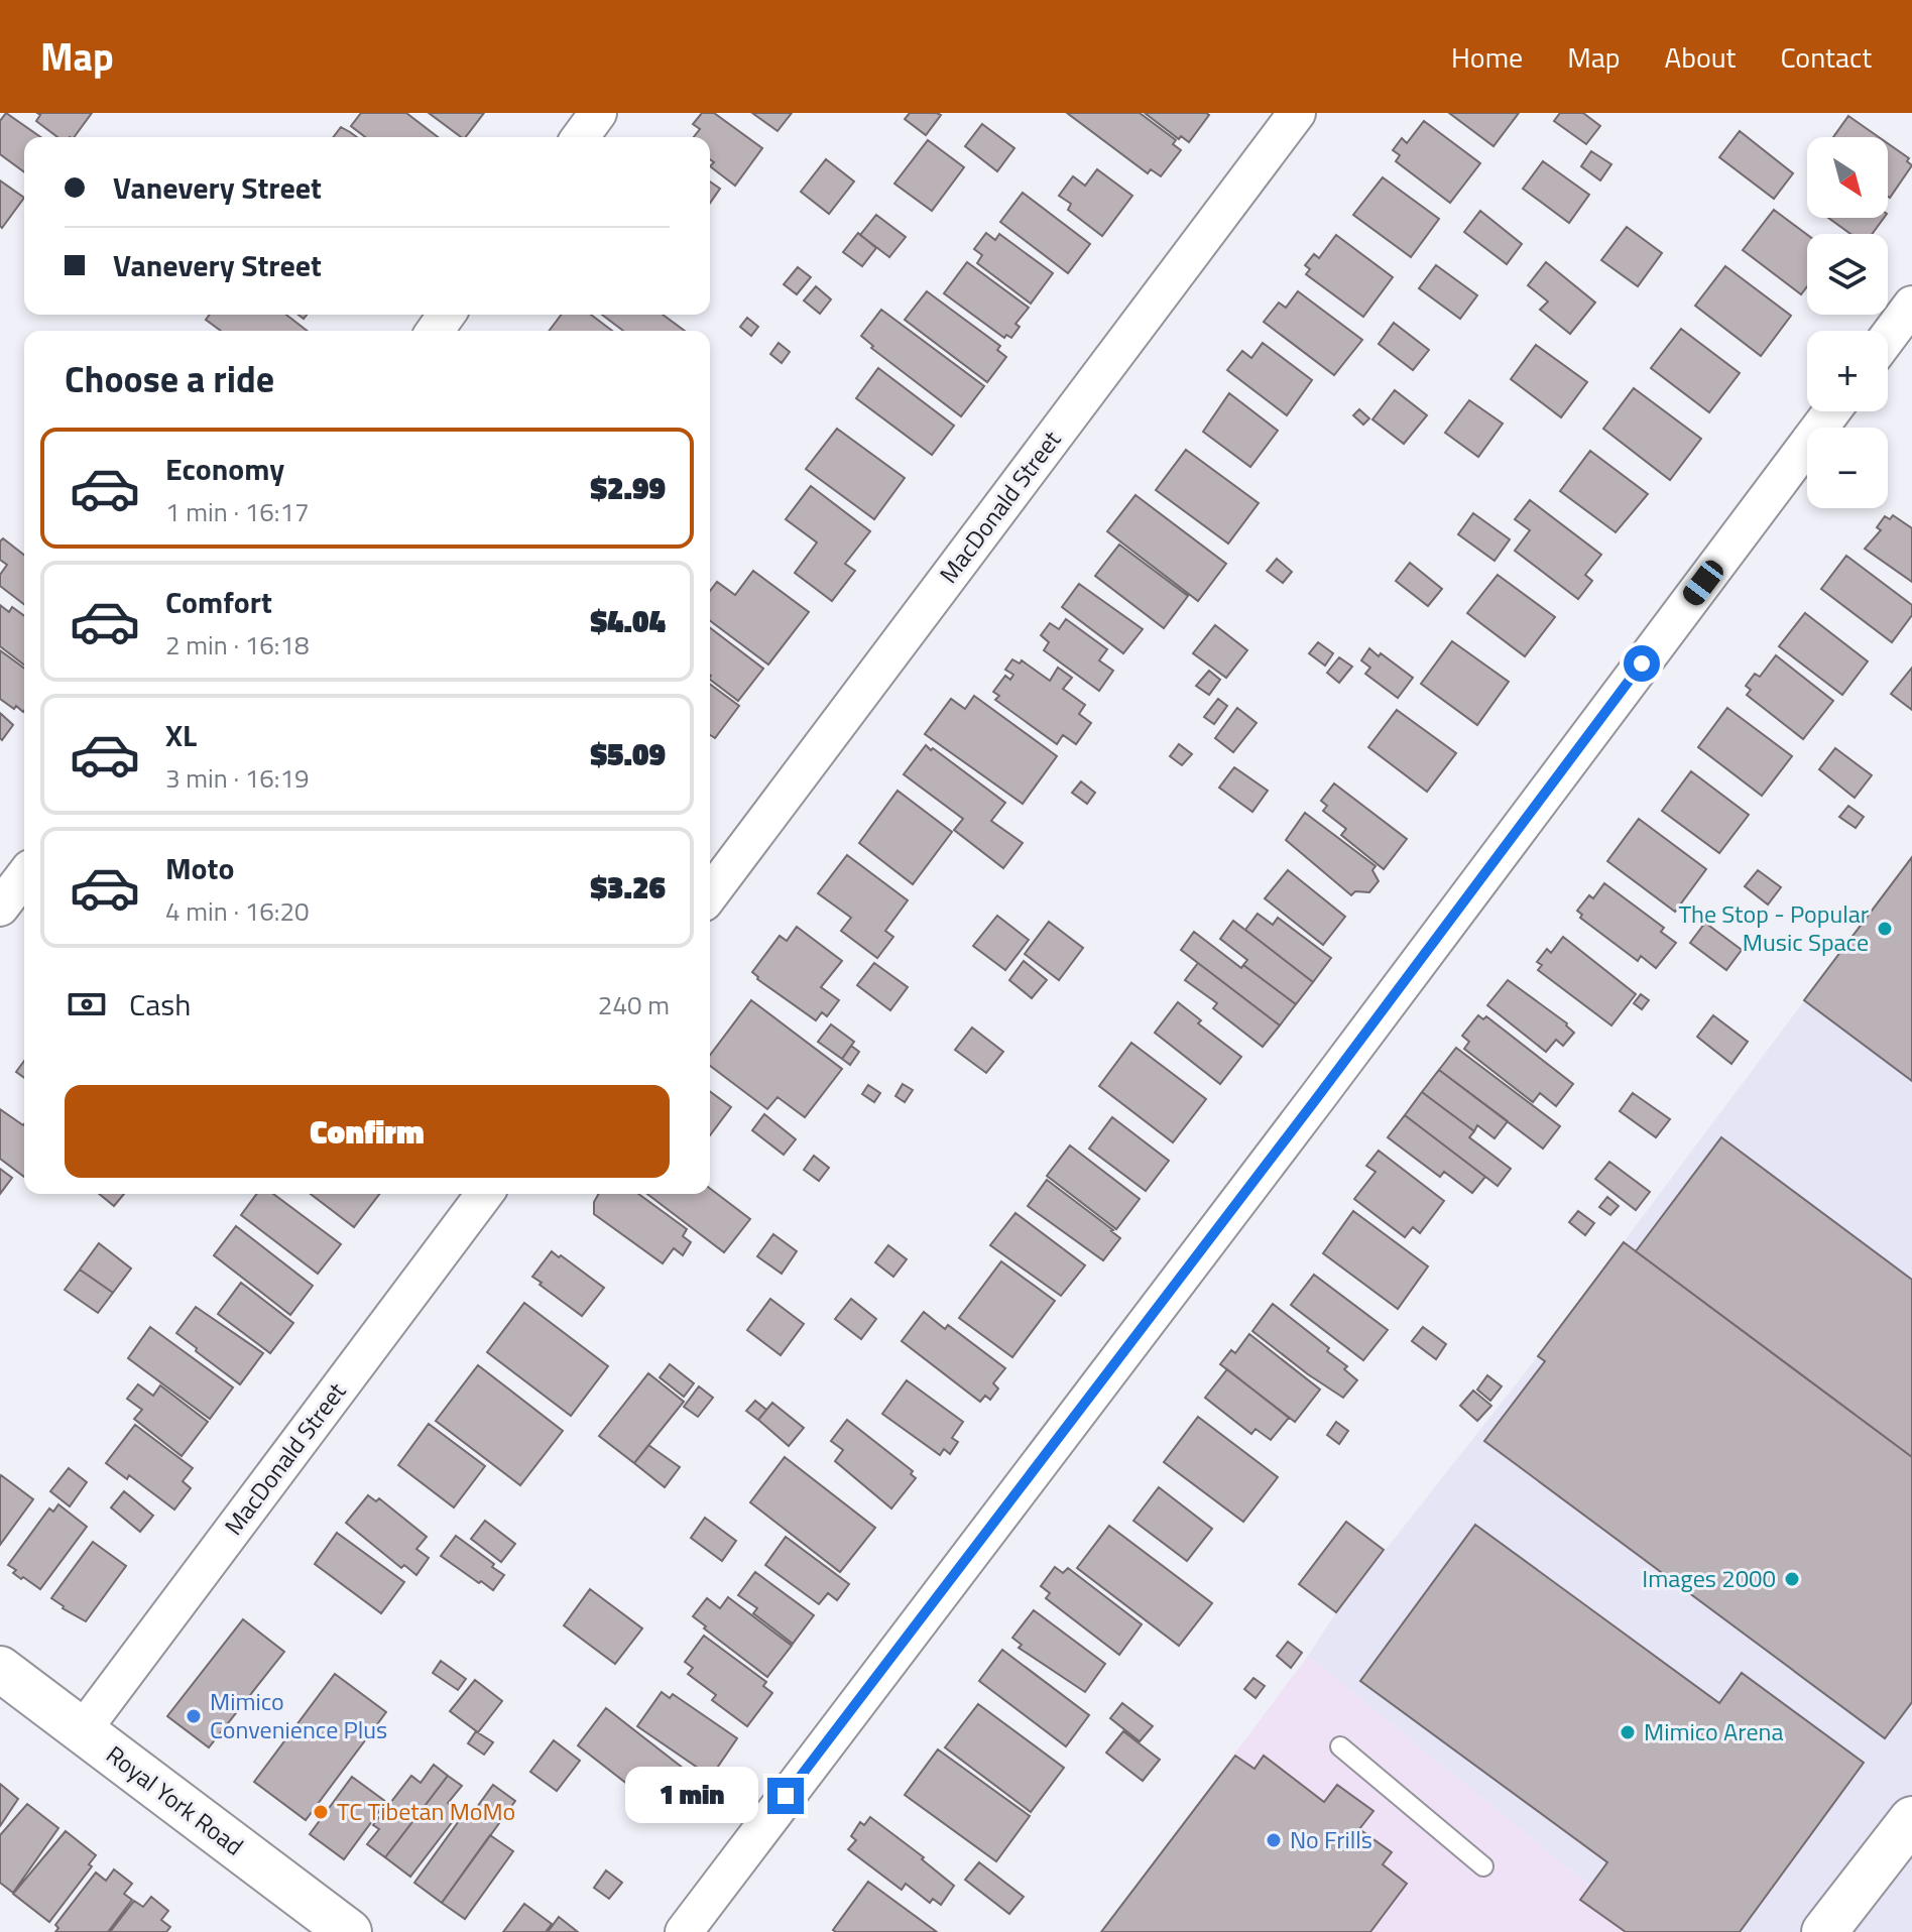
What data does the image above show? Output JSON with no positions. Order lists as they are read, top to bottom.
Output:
{
  "streets": {
    "main road": ["Royal York Road"],
    "street": ["MacDonald Street"]
  },
  "crossings": [
    ["MacDonald Street", "Royal York Road"]
  ],
  "places": [
    "The Stop - Popular Music Space",
    "Images 2000",
    "Mimico Convenience Plus",
    "Mimico Arena",
    "TC Tibetan MoMo",
    "No Frills"
  ],
  "north": "bottom right",
  "page": {
    "header": "Map",
    "nav": [
      "Home",
      "Map",
      "About",
      "Contact"
    ],
    "map_buttons": ["+", "−"],
    "banner": ["Vanevery Street", "Vanevery Street"],
    "heading": "Choose a ride",
    "list": [
      {
        "name": "Economy",
        "note": "1 min · 16:17",
        "value": "$2.99"
      },
      {
        "name": "Comfort",
        "note": "2 min · 16:18",
        "value": "$4.04"
      },
      {
        "name": "XL",
        "note": "3 min · 16:19",
        "value": "$5.09"
      },
      {
        "name": "Moto",
        "note": "4 min · 16:20",
        "value": "$3.26"
      }
    ],
    "pay": ["Cash", "240 m"],
    "buttons": "Confirm",
    "bubble": "1 min"
  }
}
